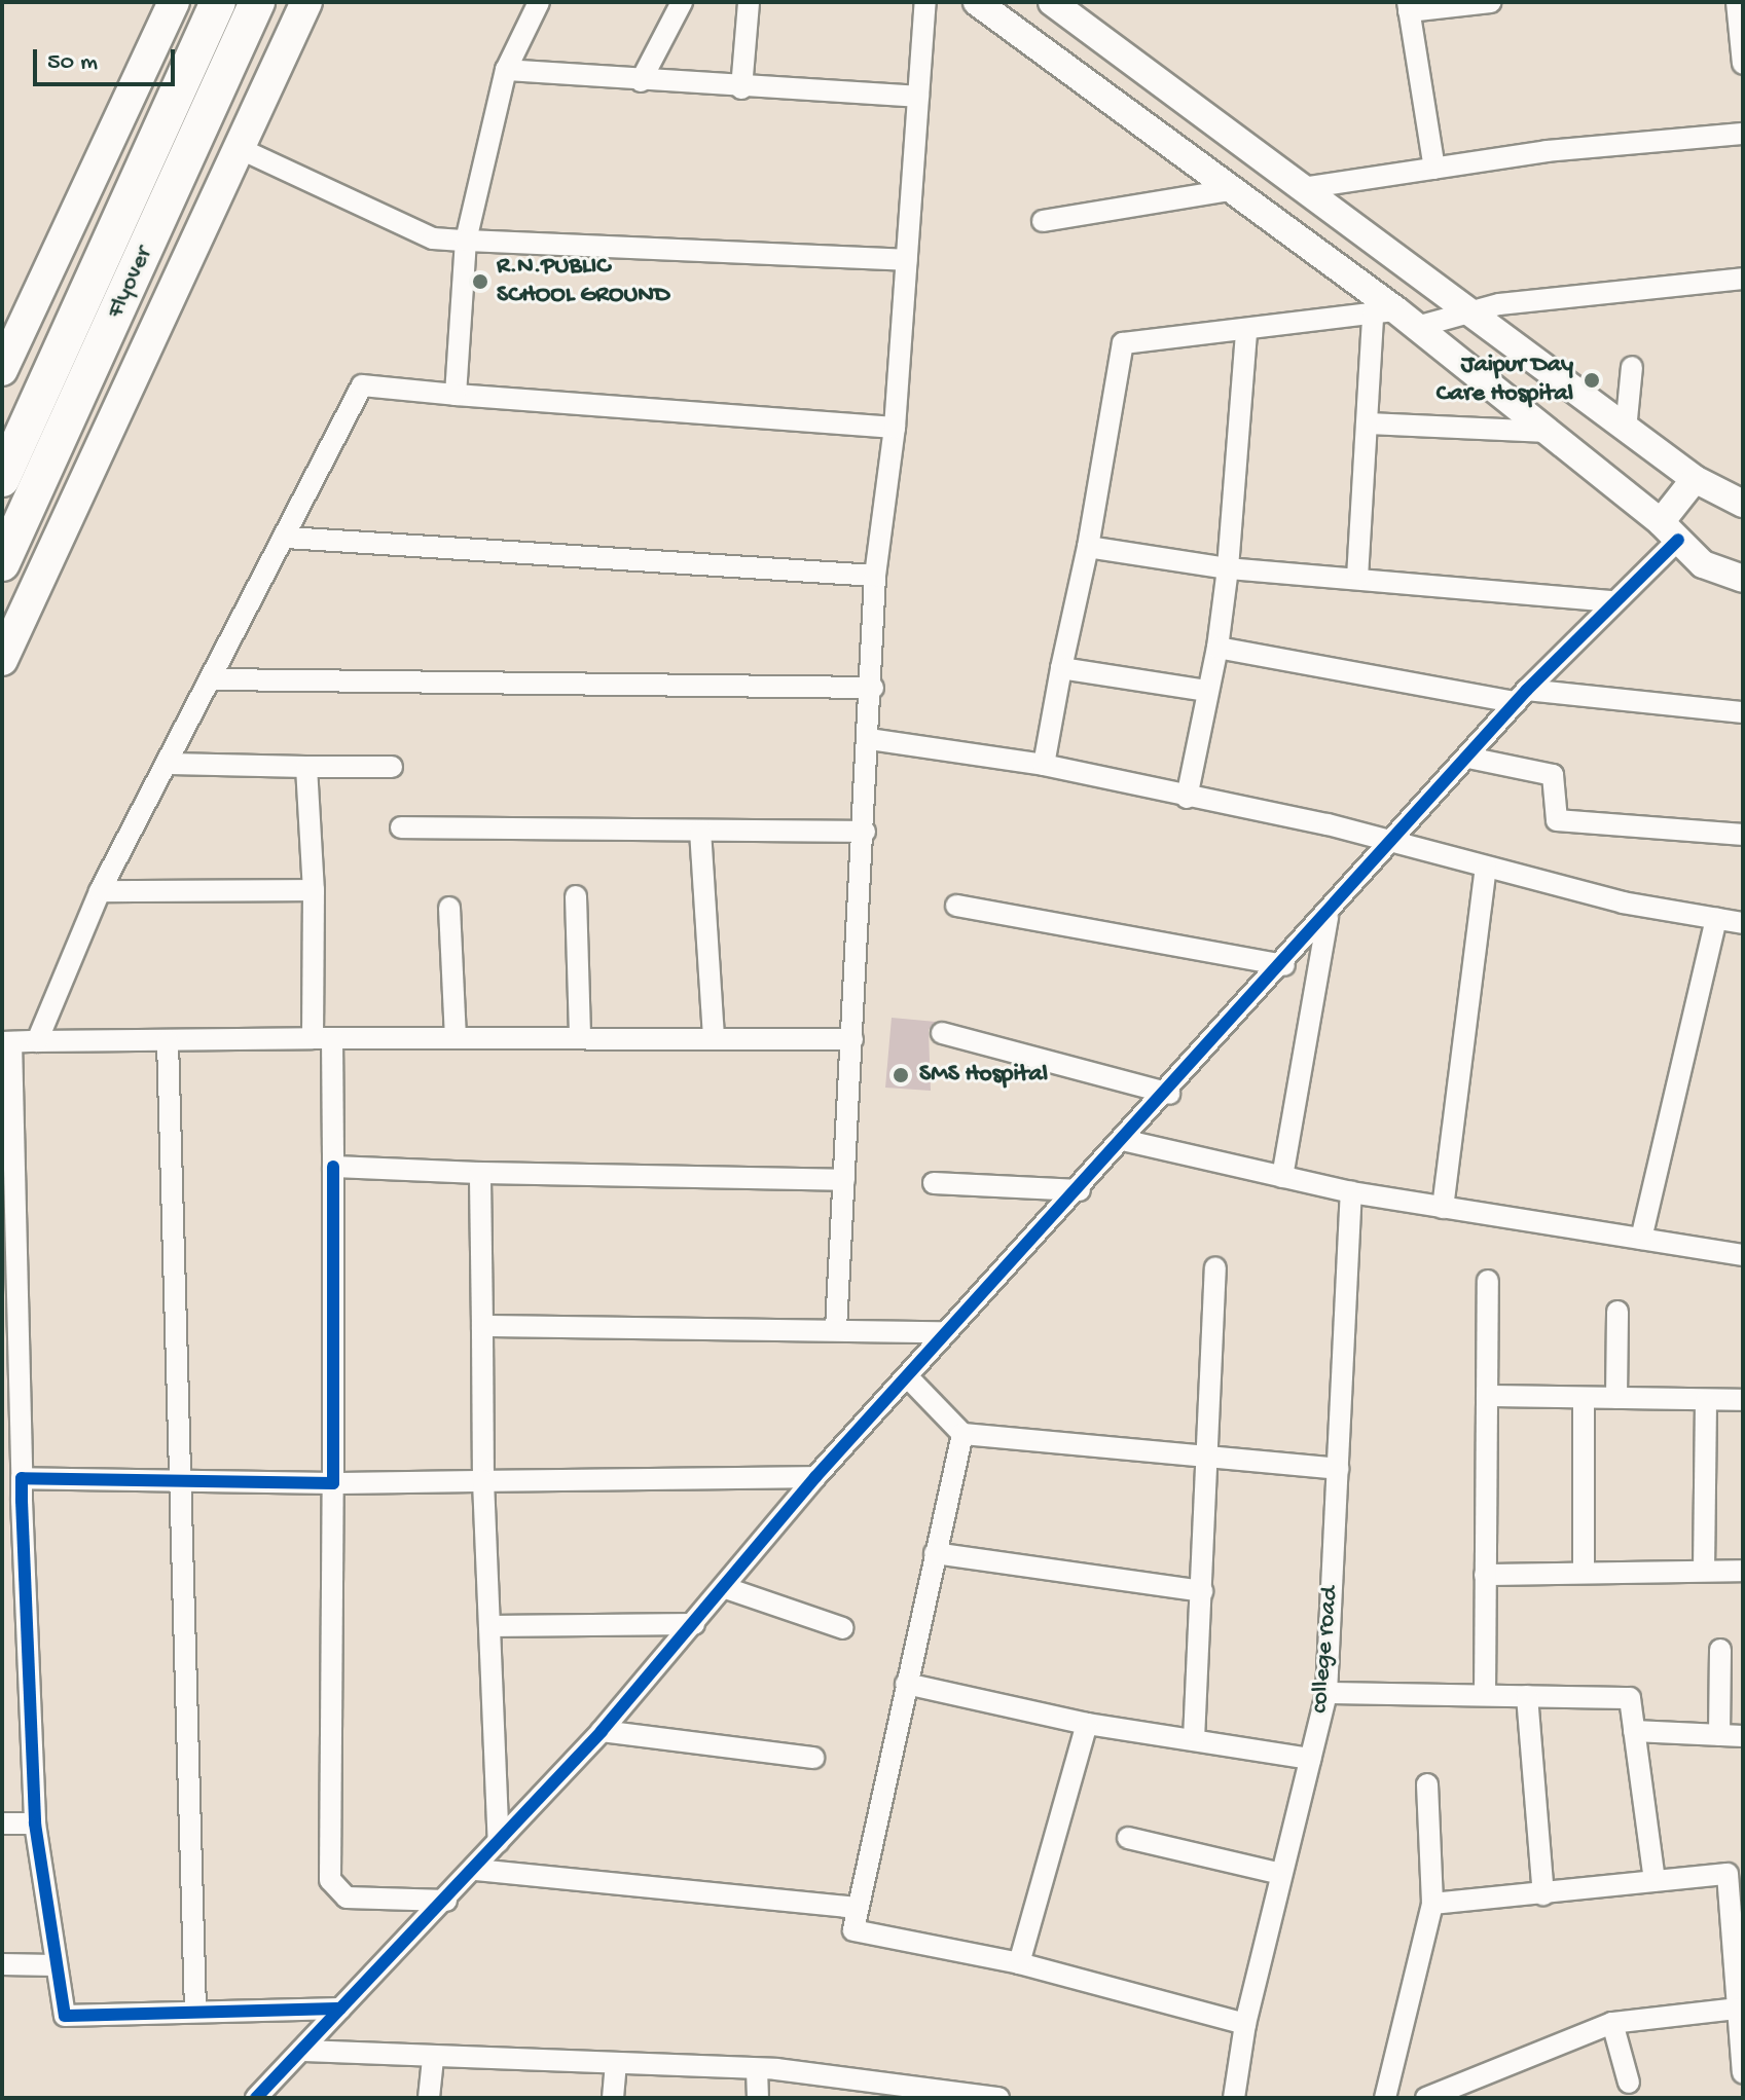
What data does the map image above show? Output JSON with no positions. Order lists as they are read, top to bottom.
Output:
{
  "streets": {
    "highway": ["Flyover"],
    "street": ["college road"]
  },
  "places": ["R.N.PUBLIC SCHOOL GROUND", "Jaipur Day Care Hospital", "SMS Hospital"],
  "scale_bar": "50 m"
}
